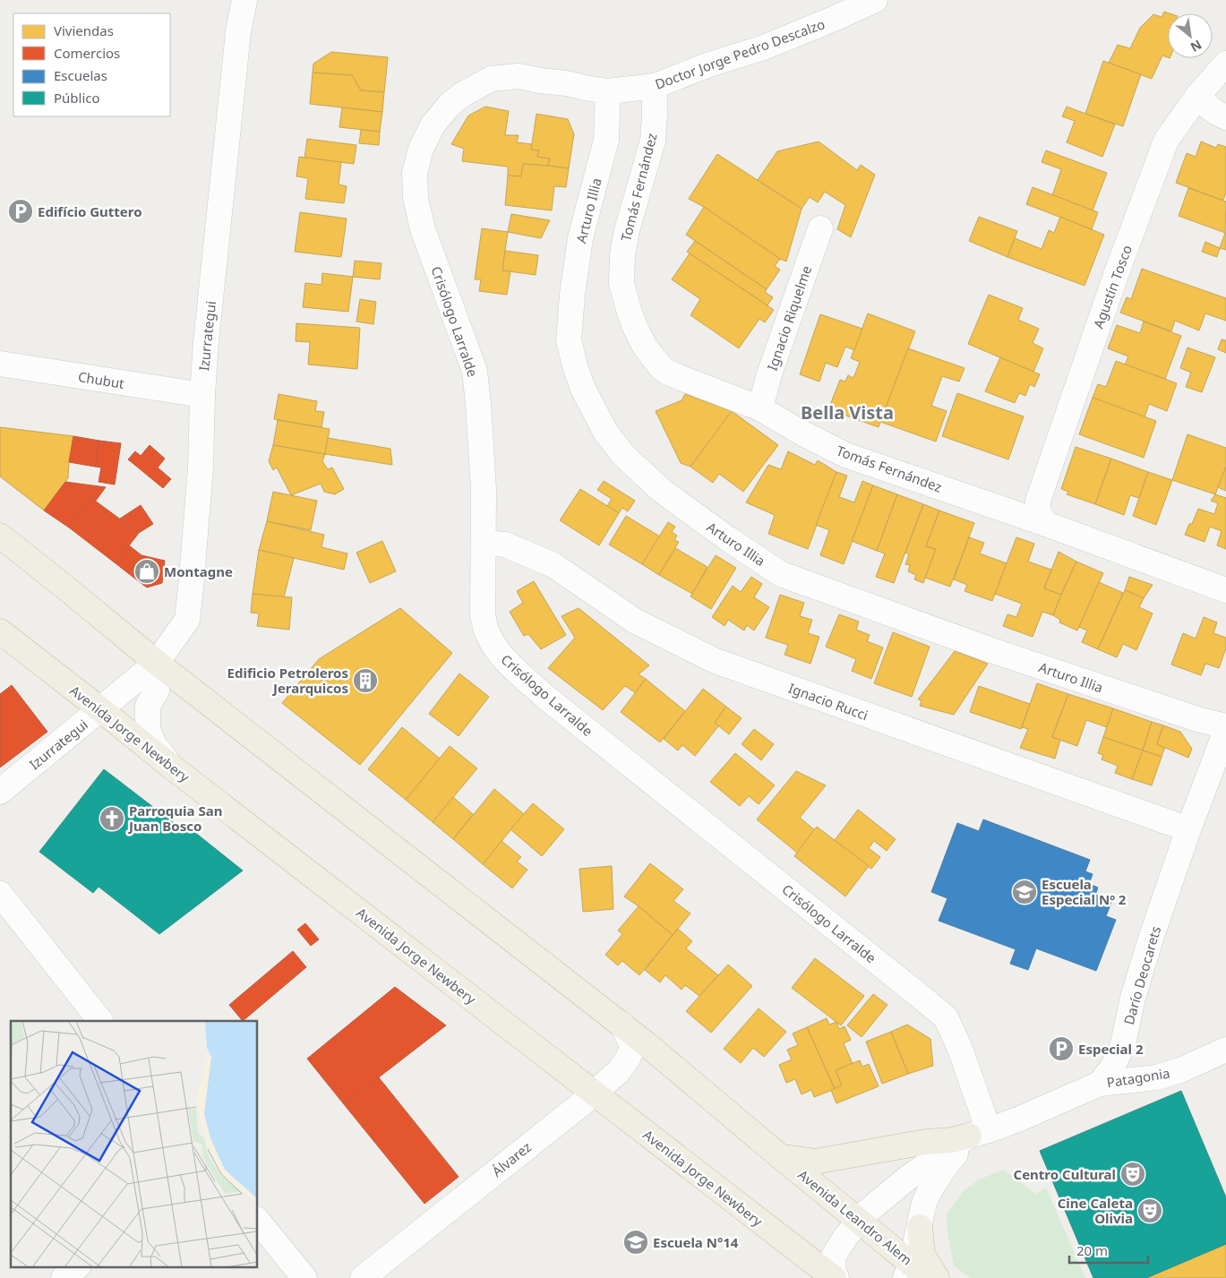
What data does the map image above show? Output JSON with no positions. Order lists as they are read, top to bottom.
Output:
{
  "streets": {
    "highway": ["Avenida Jorge Newbery", "Avenida Leandro Alem"],
    "street": [
      "Doctor Jorge Pedro Descalzo",
      "Tomás Fernández",
      "Arturo Illia",
      "Agustín Tosco",
      "Ignacio Riquelme",
      "Crisólogo Larralde",
      "Izurrategui",
      "Chubut",
      "Ignacio Rucci",
      "Darío Deocarets",
      "Patagonia",
      "Álvarez"
    ]
  },
  "crossings": [
    ["Doctor Jorge Pedro Descalzo", "Tomás Fernández"],
    ["Doctor Jorge Pedro Descalzo", "Arturo Illia"],
    ["Doctor Jorge Pedro Descalzo", "Crisólogo Larralde"],
    ["Tomás Fernández", "Agustín Tosco"],
    ["Tomás Fernández", "Ignacio Riquelme"],
    ["Crisólogo Larralde", "Ignacio Rucci"],
    ["Crisólogo Larralde", "Darío Deocarets"],
    ["Izurrategui", "Chubut"],
    ["Izurrategui", "Avenida Jorge Newbery"],
    ["Ignacio Rucci", "Darío Deocarets"],
    ["Avenida Jorge Newbery", "Darío Deocarets"],
    ["Avenida Jorge Newbery", "Álvarez"],
    ["Darío Deocarets", "Patagonia"],
    ["Darío Deocarets", "Avenida Leandro Alem"]
  ],
  "districts": ["Bella Vista"],
  "places": {
    "parking": ["Edifício Guttero", "Especial 2"],
    "shop": ["Montagne"],
    "building": ["Edificio Petroleros Jerarquicos"],
    "church": ["Parroquia San Juan Bosco"],
    "school or university": ["Escuela Especial Nº 2", "Escuela N°14"],
    "theatre": ["Centro Cultural", "Cine Caleta Olivia"]
  },
  "legend": [
    "Viviendas",
    "Comercios",
    "Escuelas",
    "Público"
  ],
  "scale_bar": "20 m",
  "north": "bottom right"
}
